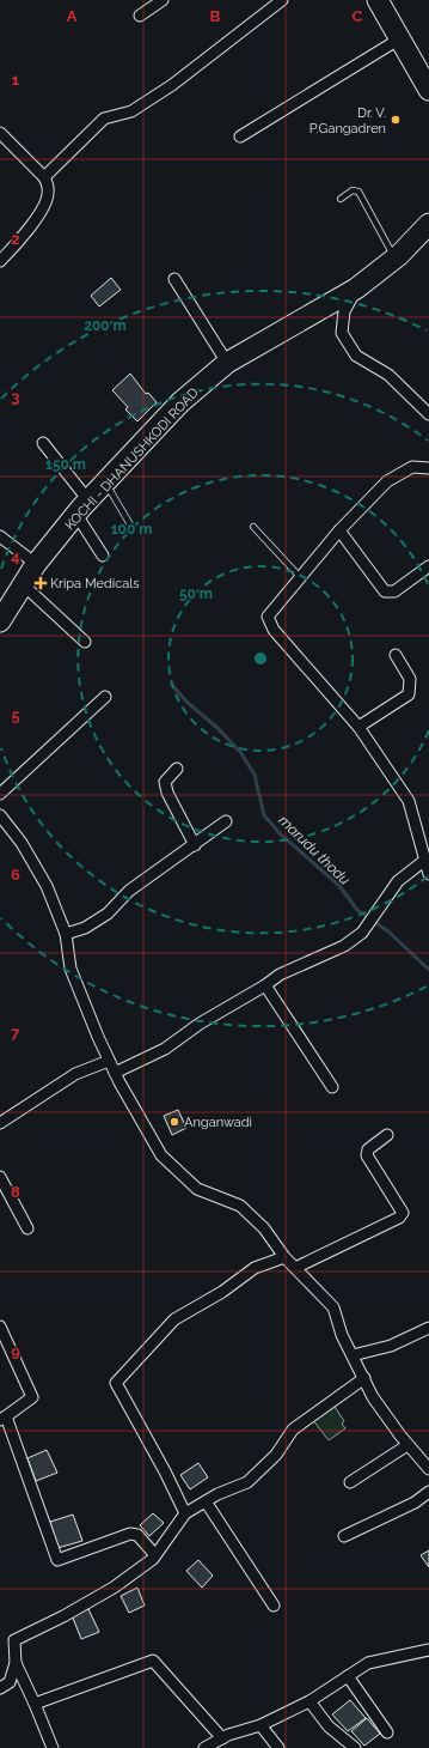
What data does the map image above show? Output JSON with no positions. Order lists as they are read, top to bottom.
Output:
{
  "streets": {
    "highway": ["KOCHI - DHANUSHKODI ROAD"]
  },
  "water": ["marudu thodu"],
  "places": {
    "other": ["Dr. V. P.Gangadren", "Anganwadi"],
    "health": ["Kripa Medicals"]
  },
  "grid": {
    "columns": ["A", "B", "C"],
    "rows": [
      "1",
      "2",
      "3",
      "4",
      "5",
      "6",
      "7",
      "8",
      "9"
    ]
  },
  "rings": [
    "200 m",
    "150 m",
    "100 m",
    "50 m"
  ]
}
